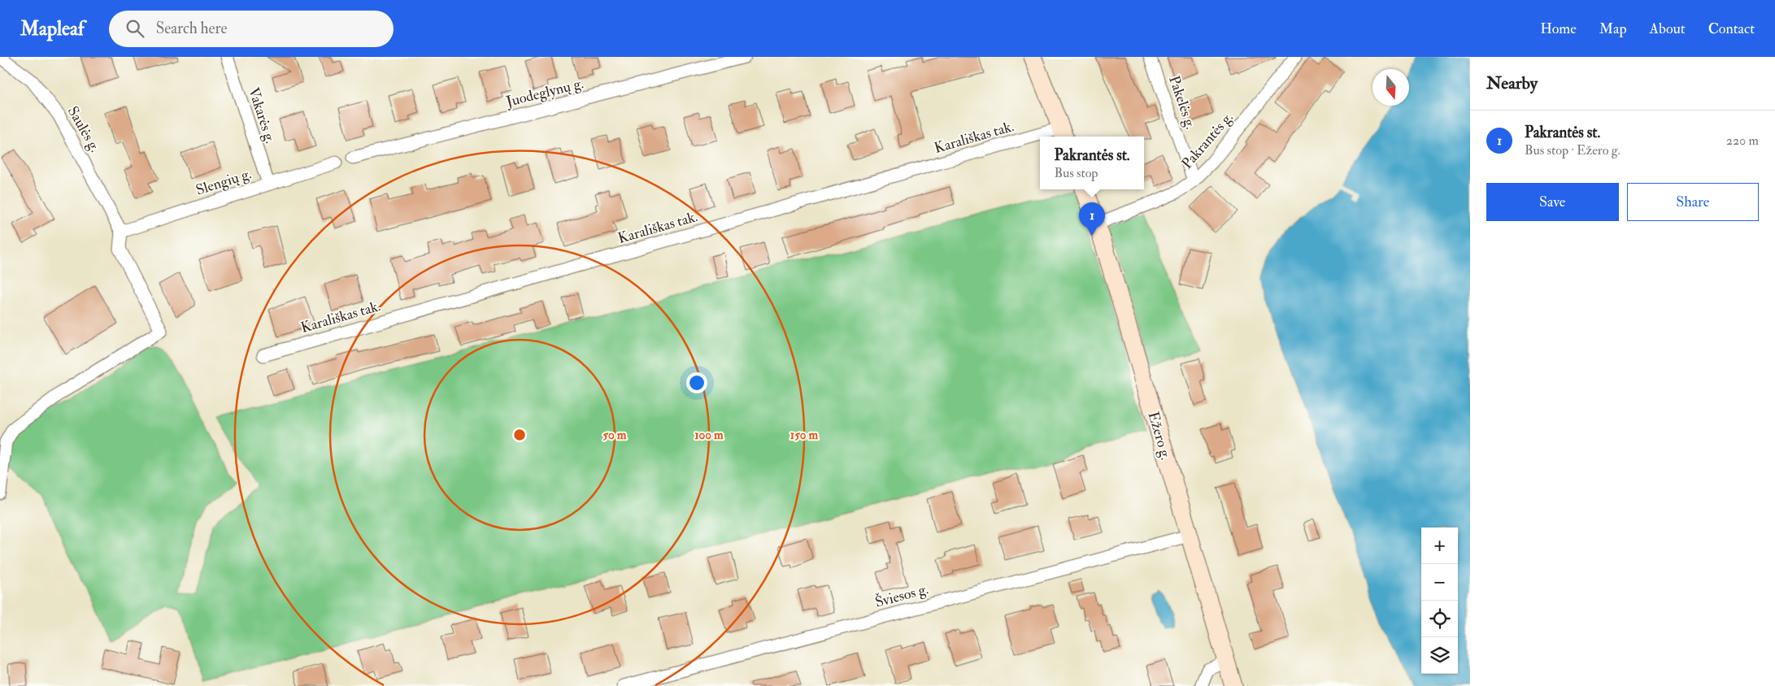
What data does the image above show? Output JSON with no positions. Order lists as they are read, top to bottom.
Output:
{
  "streets": {
    "main road": ["Ežero g."],
    "street": [
      "Juodeglynų g.",
      "Pakelės g.",
      "Vakarės g.",
      "Saulės g.",
      "Karališkas tak.",
      "Pakrantės g.",
      "Slengių g.",
      "Šviesos g."
    ]
  },
  "crossings": [
    ["Pakelės g.", "Pakrantės g."],
    ["Vakarės g.", "Slengių g."],
    ["Saulės g.", "Slengių g."],
    ["Pakrantės g.", "Ežero g."],
    ["Ežero g.", "Šviesos g."]
  ],
  "north": "bottom",
  "page": {
    "header": "Mapleaf",
    "search": "Search here",
    "nav": [
      "Home",
      "Map",
      "About",
      "Contact"
    ],
    "heading": "Nearby",
    "list": [
      {
        "mark": "1",
        "name": "Pakrantės st.",
        "note": "Bus stop · Ežero g.",
        "value": "220 m"
      }
    ],
    "popup": ["Pakrantės st.", "Bus stop"],
    "buttons": ["Save", "Share"],
    "pins": "1",
    "map_buttons": ["+", "−"]
  },
  "rings": ["50 m", "100 m", "150 m"]
}
